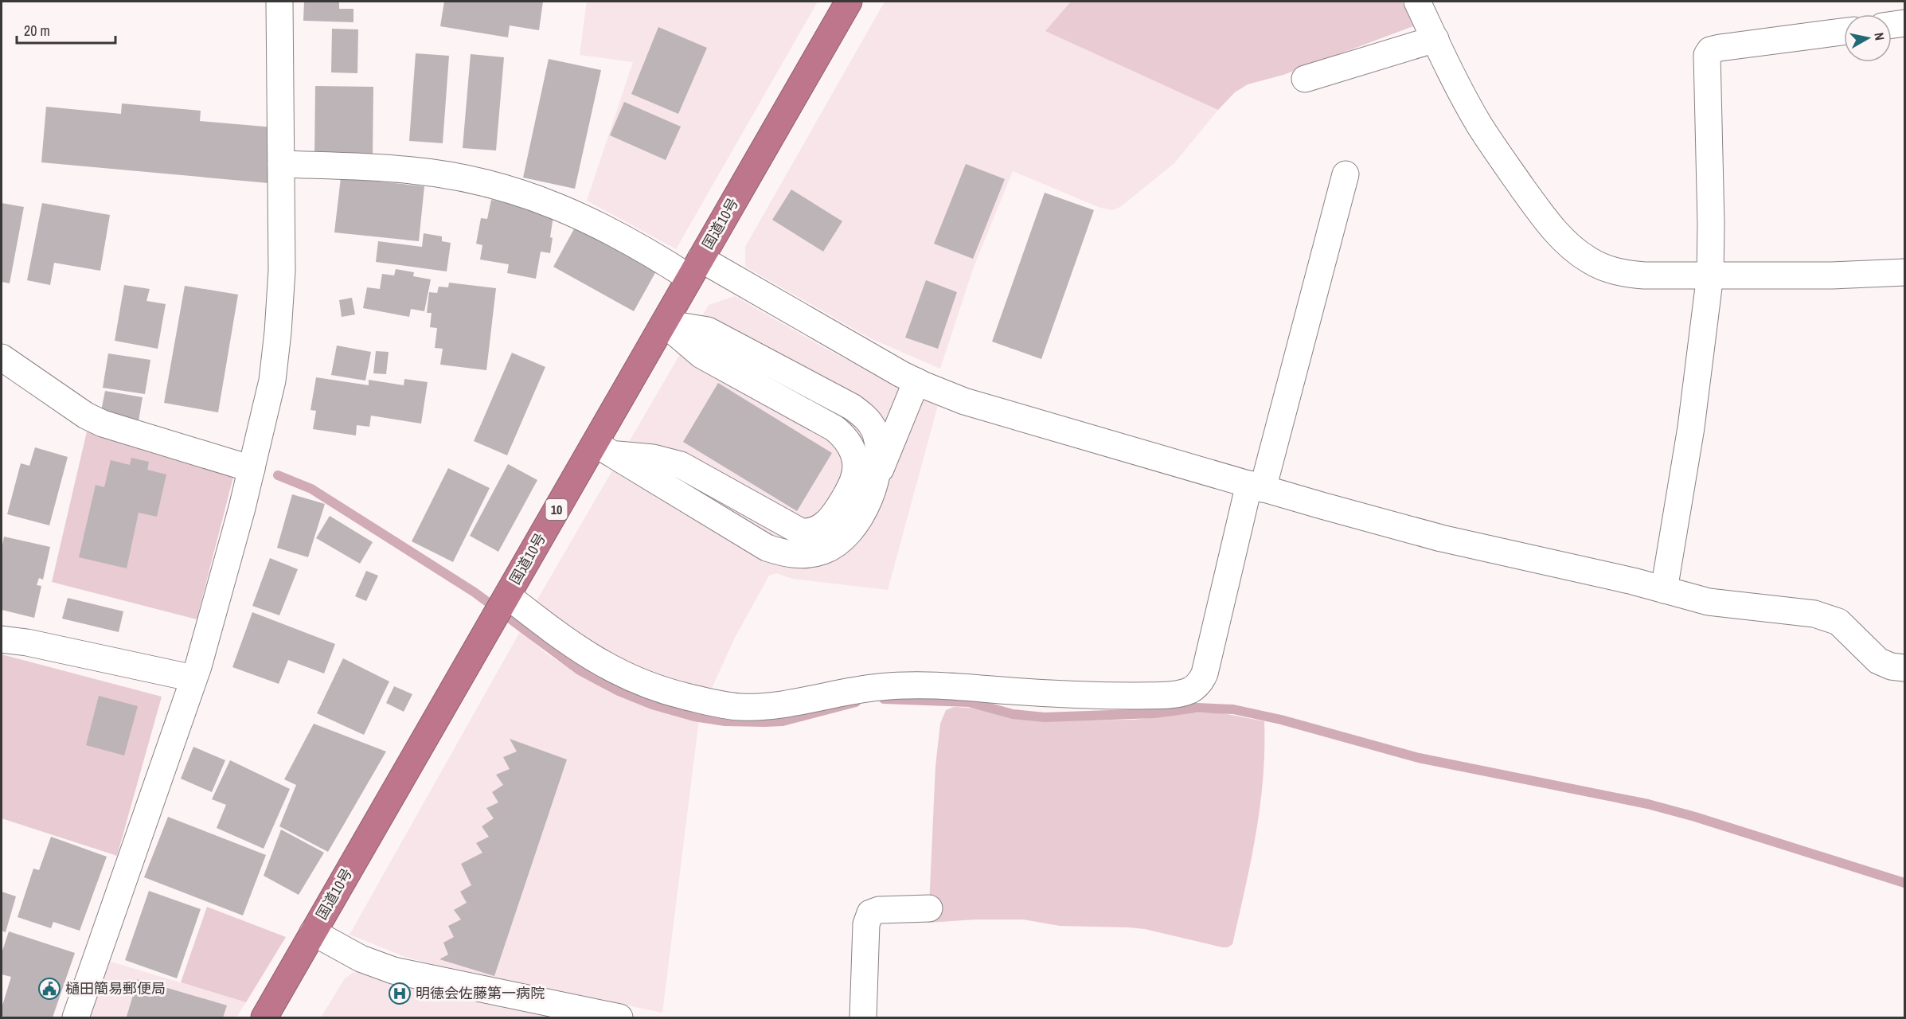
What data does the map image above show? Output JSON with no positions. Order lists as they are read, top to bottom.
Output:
{
  "streets": {
    "highway": ["国道10号", "10"]
  },
  "places": {
    "public building": ["樋田簡易郵便局"],
    "hospital": ["明徳会佐藤第一病院"]
  },
  "scale_bar": "20 m",
  "north": "right"
}
